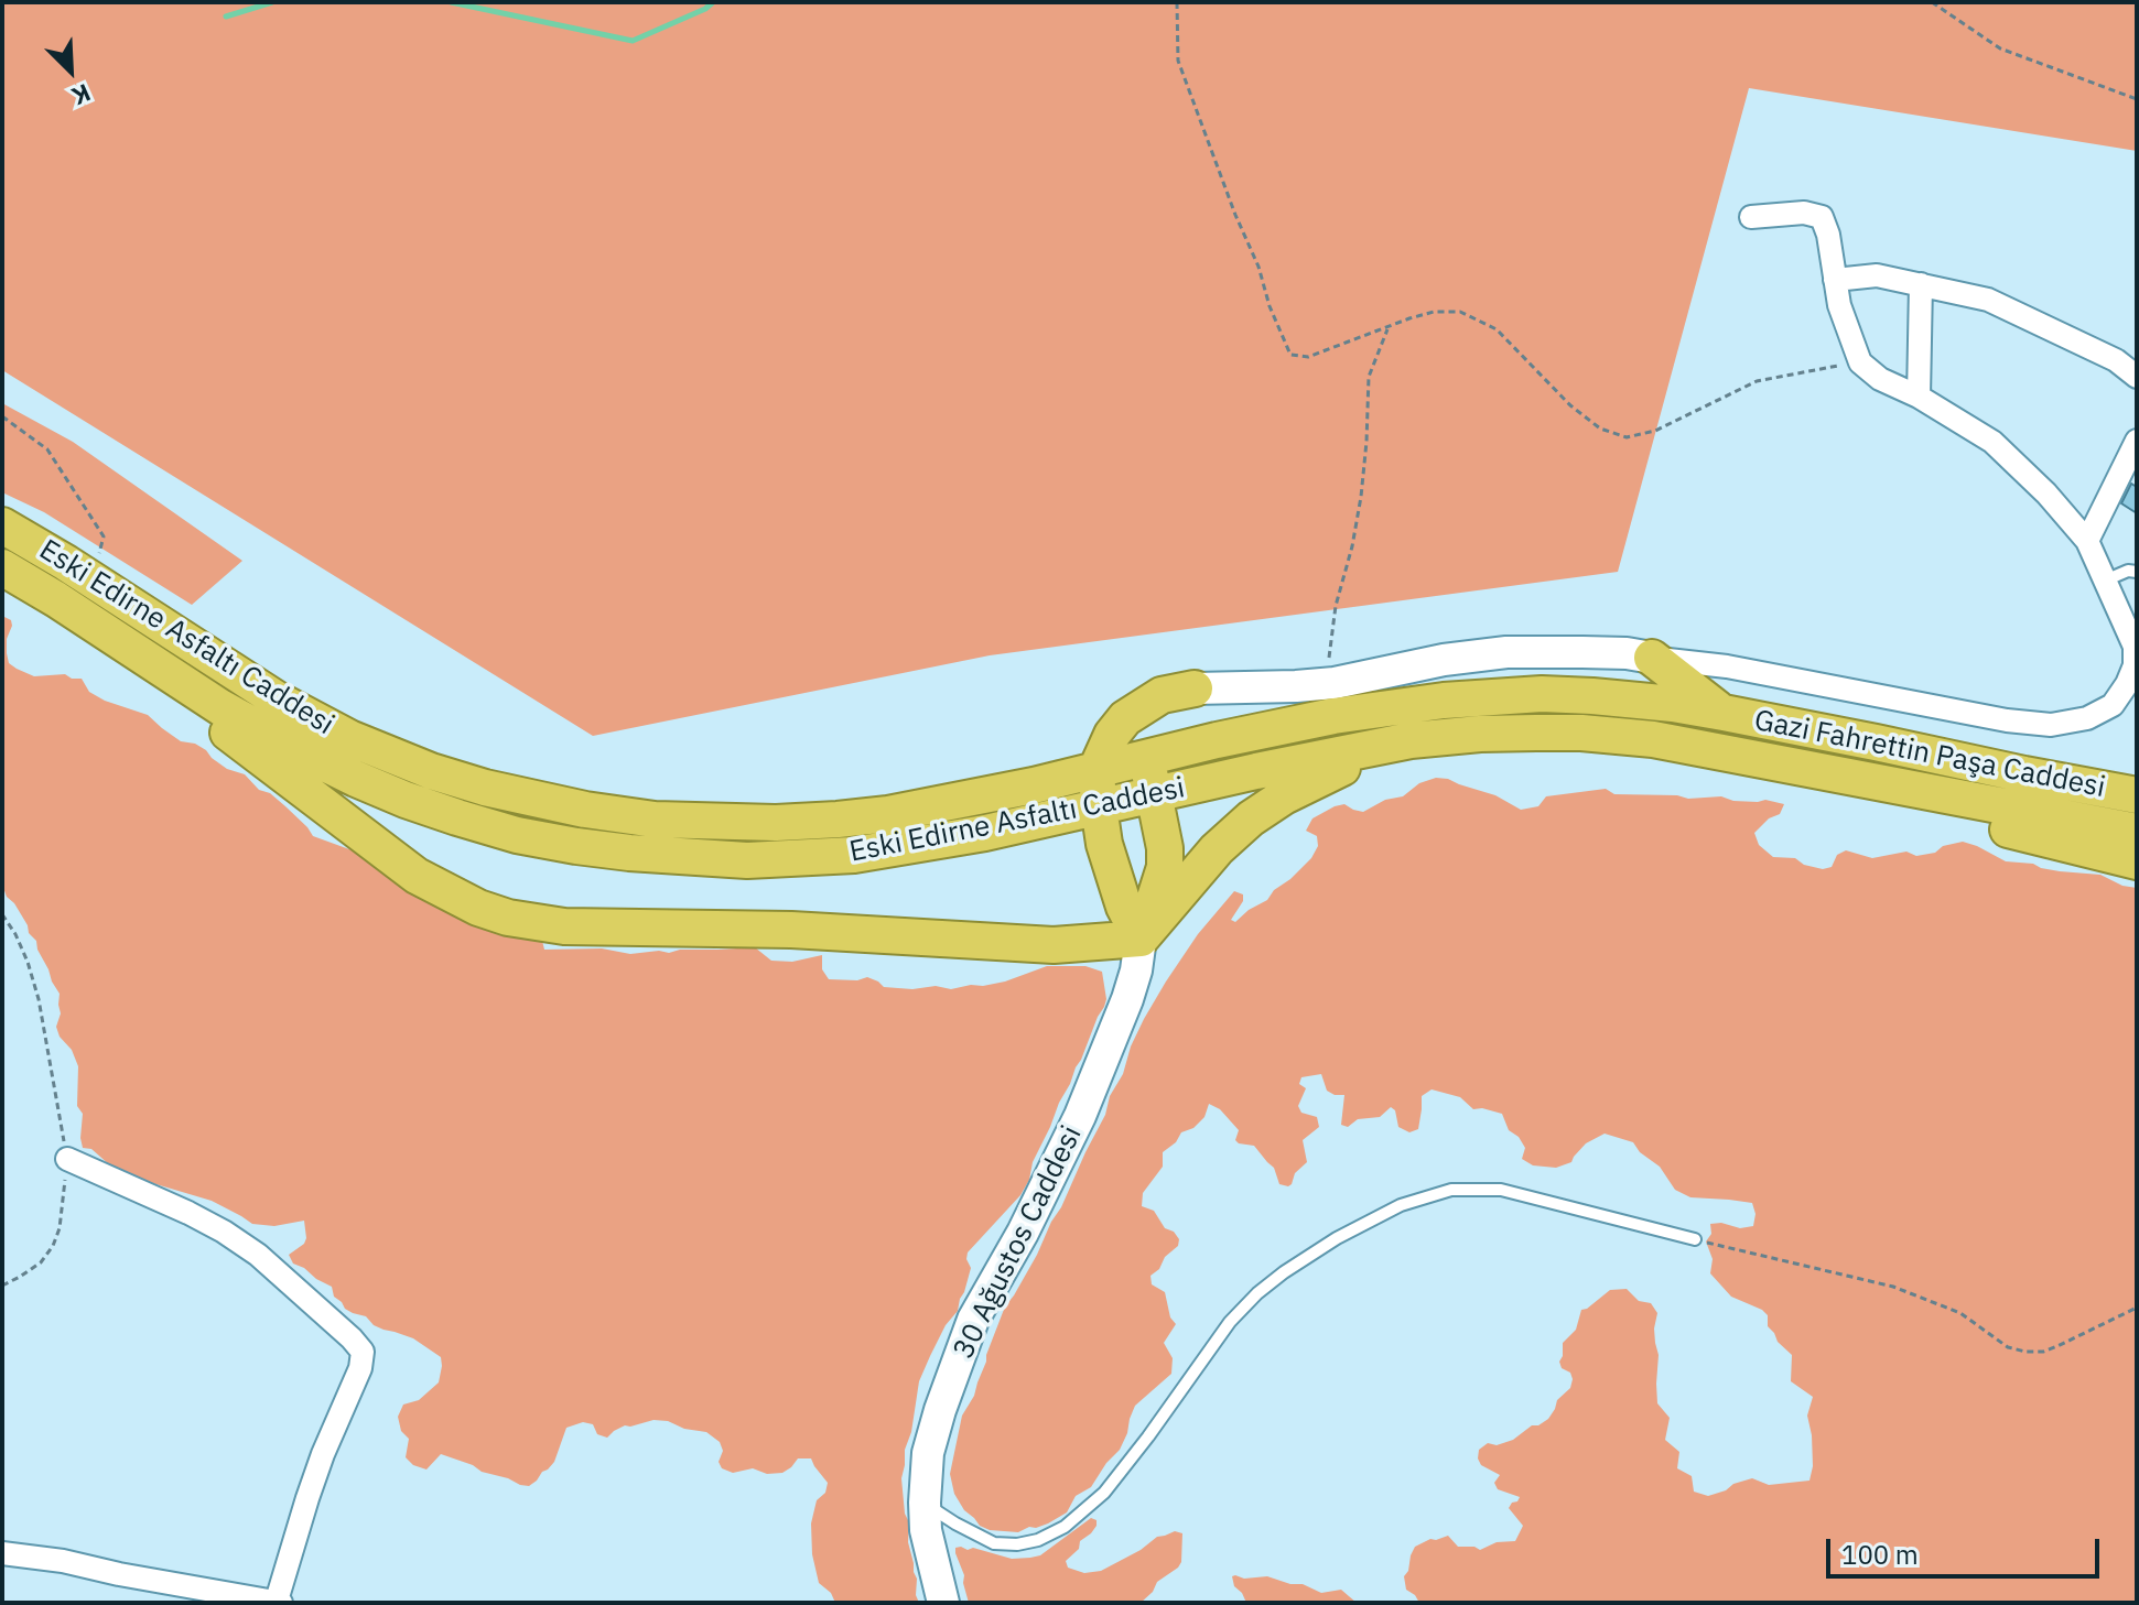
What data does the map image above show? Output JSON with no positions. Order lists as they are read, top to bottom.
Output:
{
  "streets": {
    "highway": ["Eski Edirne Asfaltı Caddesi", "Gazi Fahrettin Paşa Caddesi"],
    "main road": ["30 Ağustos Caddesi"]
  },
  "crossings": [
    ["Eski Edirne Asfaltı Caddesi", "Gazi Fahrettin Paşa Caddesi"]
  ],
  "scale_bar": "100 m",
  "north": "bottom right"
}
